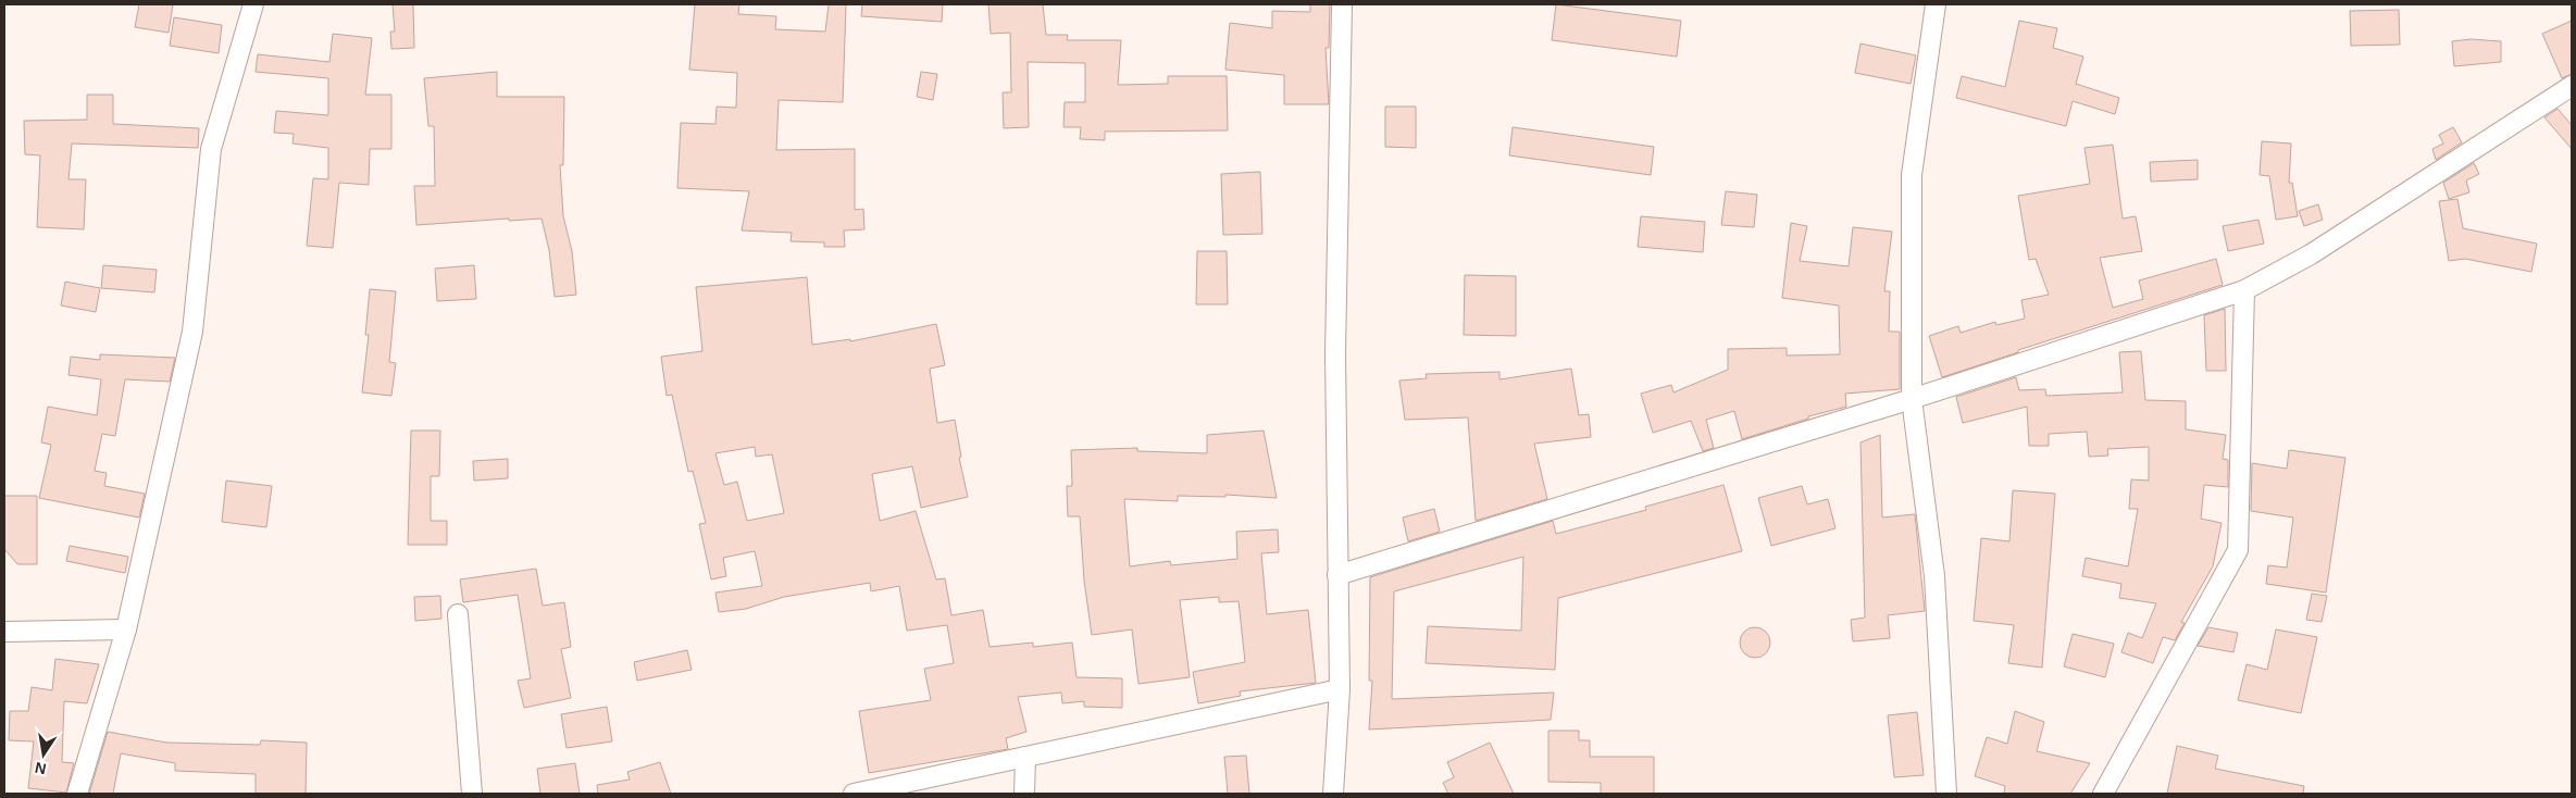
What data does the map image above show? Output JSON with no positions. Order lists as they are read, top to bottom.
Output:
{
  "north": "bottom"
}
